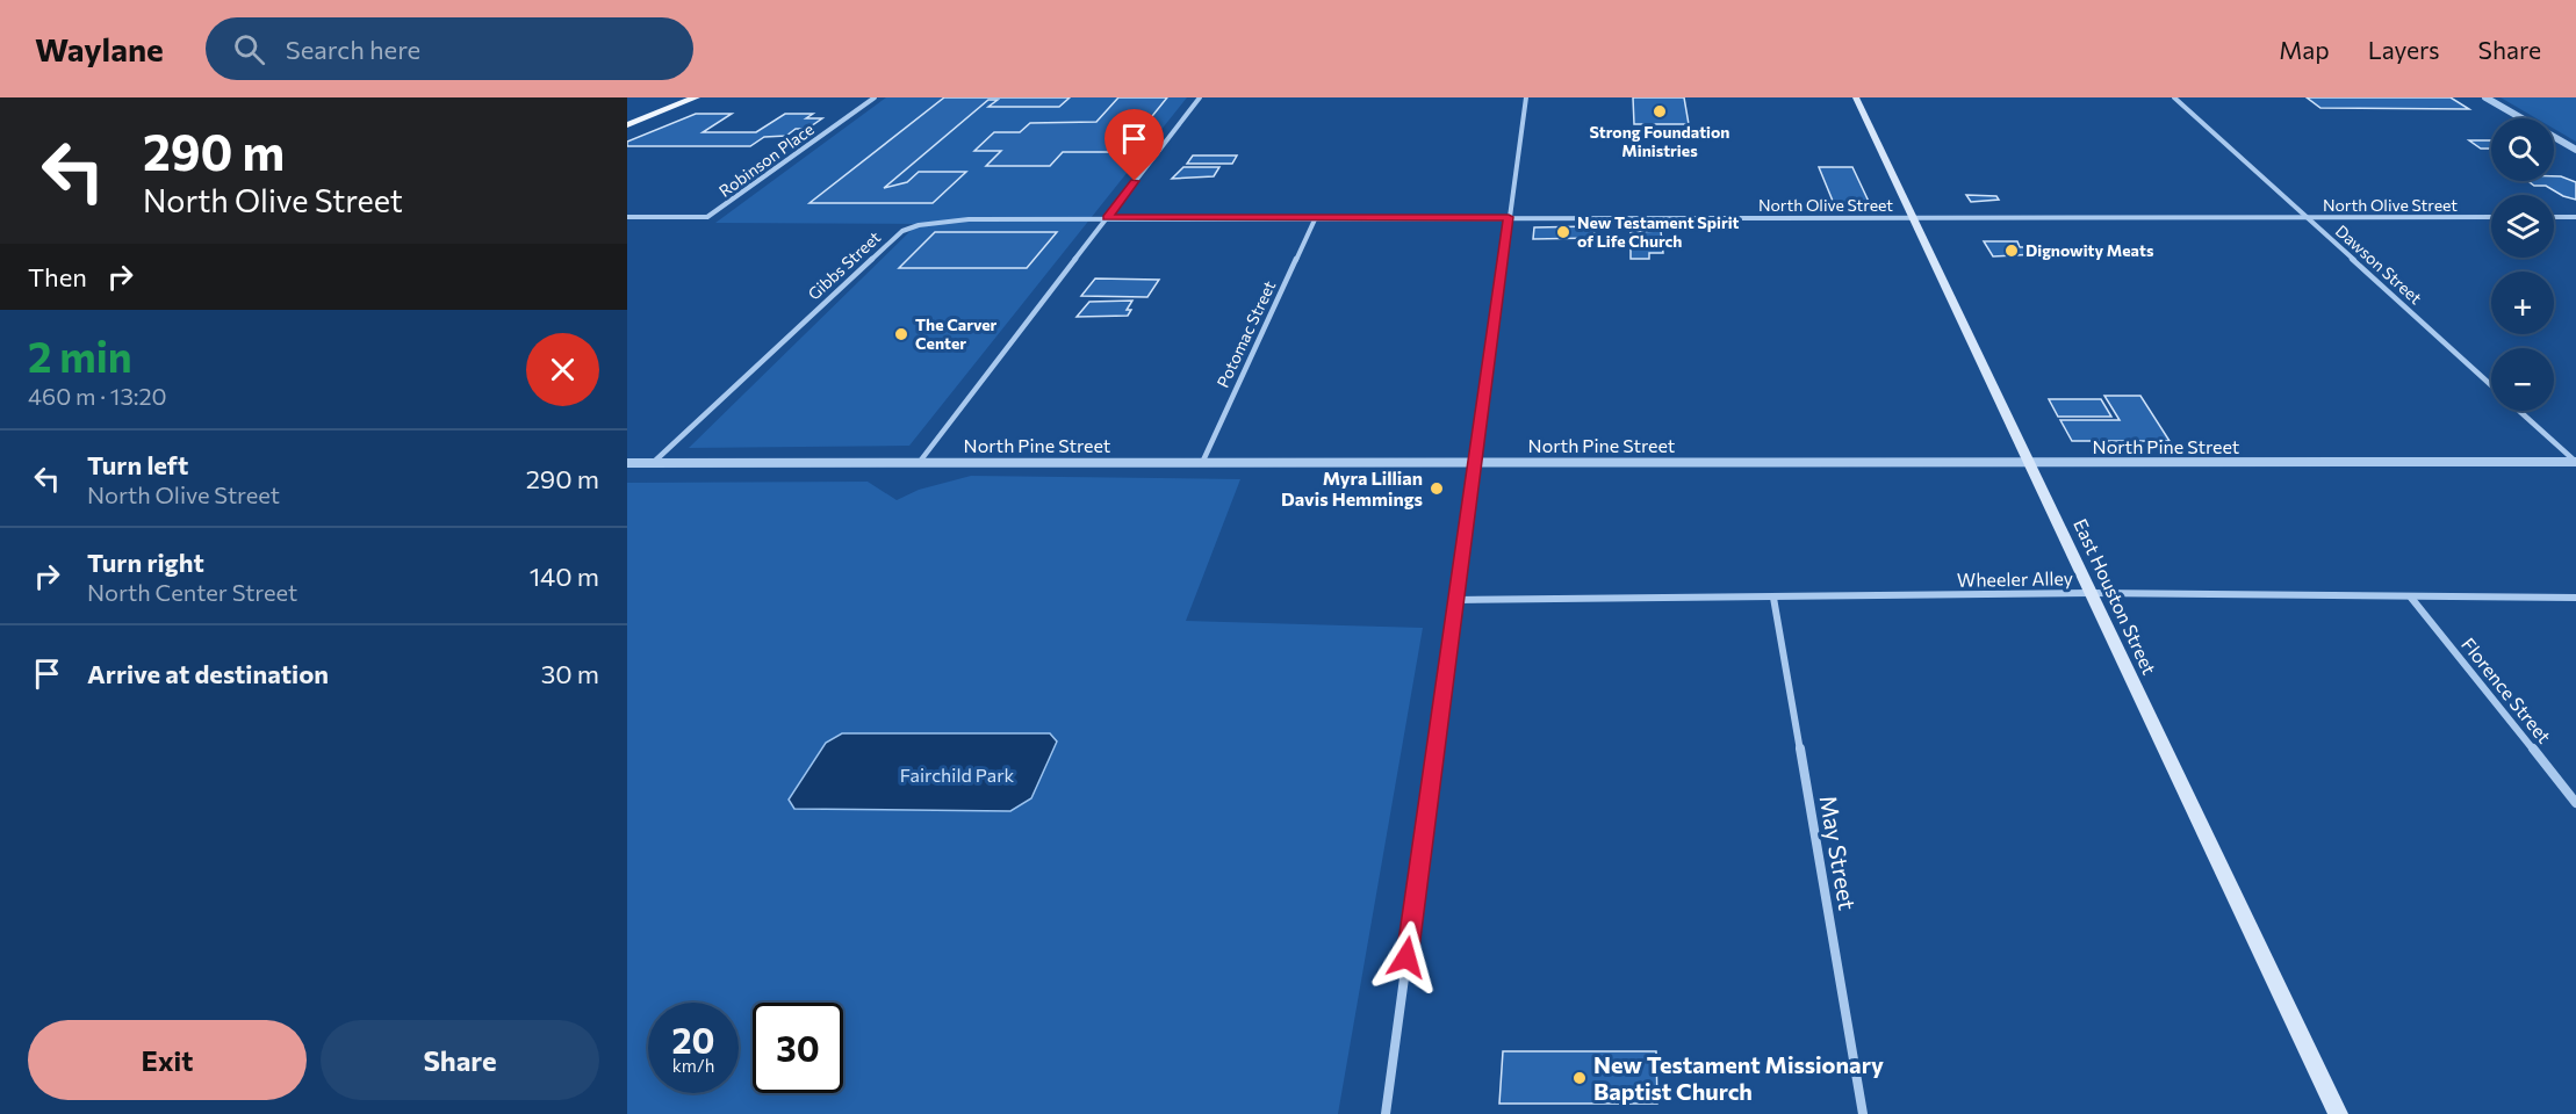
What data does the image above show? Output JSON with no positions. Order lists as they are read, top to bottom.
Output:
{
  "streets": {
    "main road": ["East Houston Street"],
    "street": [
      "Robinson Place",
      "North Olive Street",
      "Dawson Street",
      "Gibbs Street",
      "Potomac Street",
      "North Pine Street",
      "Wheeler Alley",
      "Florence Street",
      "May Street"
    ]
  },
  "crossings": [
    ["North Olive Street", "Dawson Street"],
    ["North Olive Street", "Gibbs Street"],
    ["North Olive Street", "Potomac Street"],
    ["North Olive Street", "East Houston Street"],
    ["Dawson Street", "North Pine Street"],
    ["Gibbs Street", "North Pine Street"],
    ["Potomac Street", "North Pine Street"],
    ["North Pine Street", "East Houston Street"],
    ["Wheeler Alley", "East Houston Street"],
    ["Wheeler Alley", "Florence Street"],
    ["Wheeler Alley", "May Street"]
  ],
  "parks": ["Fairchild Park"],
  "places": [
    "Strong Foundation Ministries",
    "New Testament Spirit of Life Church",
    "Dignowity Meats",
    "The Carver Center",
    "Myra Lillian Davis Hemmings",
    "New Testament Missionary Baptist Church"
  ],
  "page": {
    "header": "Waylane",
    "search": "Search here",
    "nav": ["Map", "Layers", "Share"],
    "turn": ["290 m", "North Olive Street"],
    "map_buttons": ["+", "−"],
    "then": "Then",
    "heading": ["2 min", "460 m · 13:20"],
    "list": [
      {
        "name": "Turn left",
        "note": "North Olive Street",
        "value": "290 m"
      },
      {
        "name": "Turn right",
        "note": "North Center Street",
        "value": "140 m"
      },
      {
        "name": "Arrive at destination",
        "value": "30 m"
      }
    ],
    "speed": "20 km/h",
    "limit": "30",
    "buttons": ["Exit", "Share"]
  }
}
